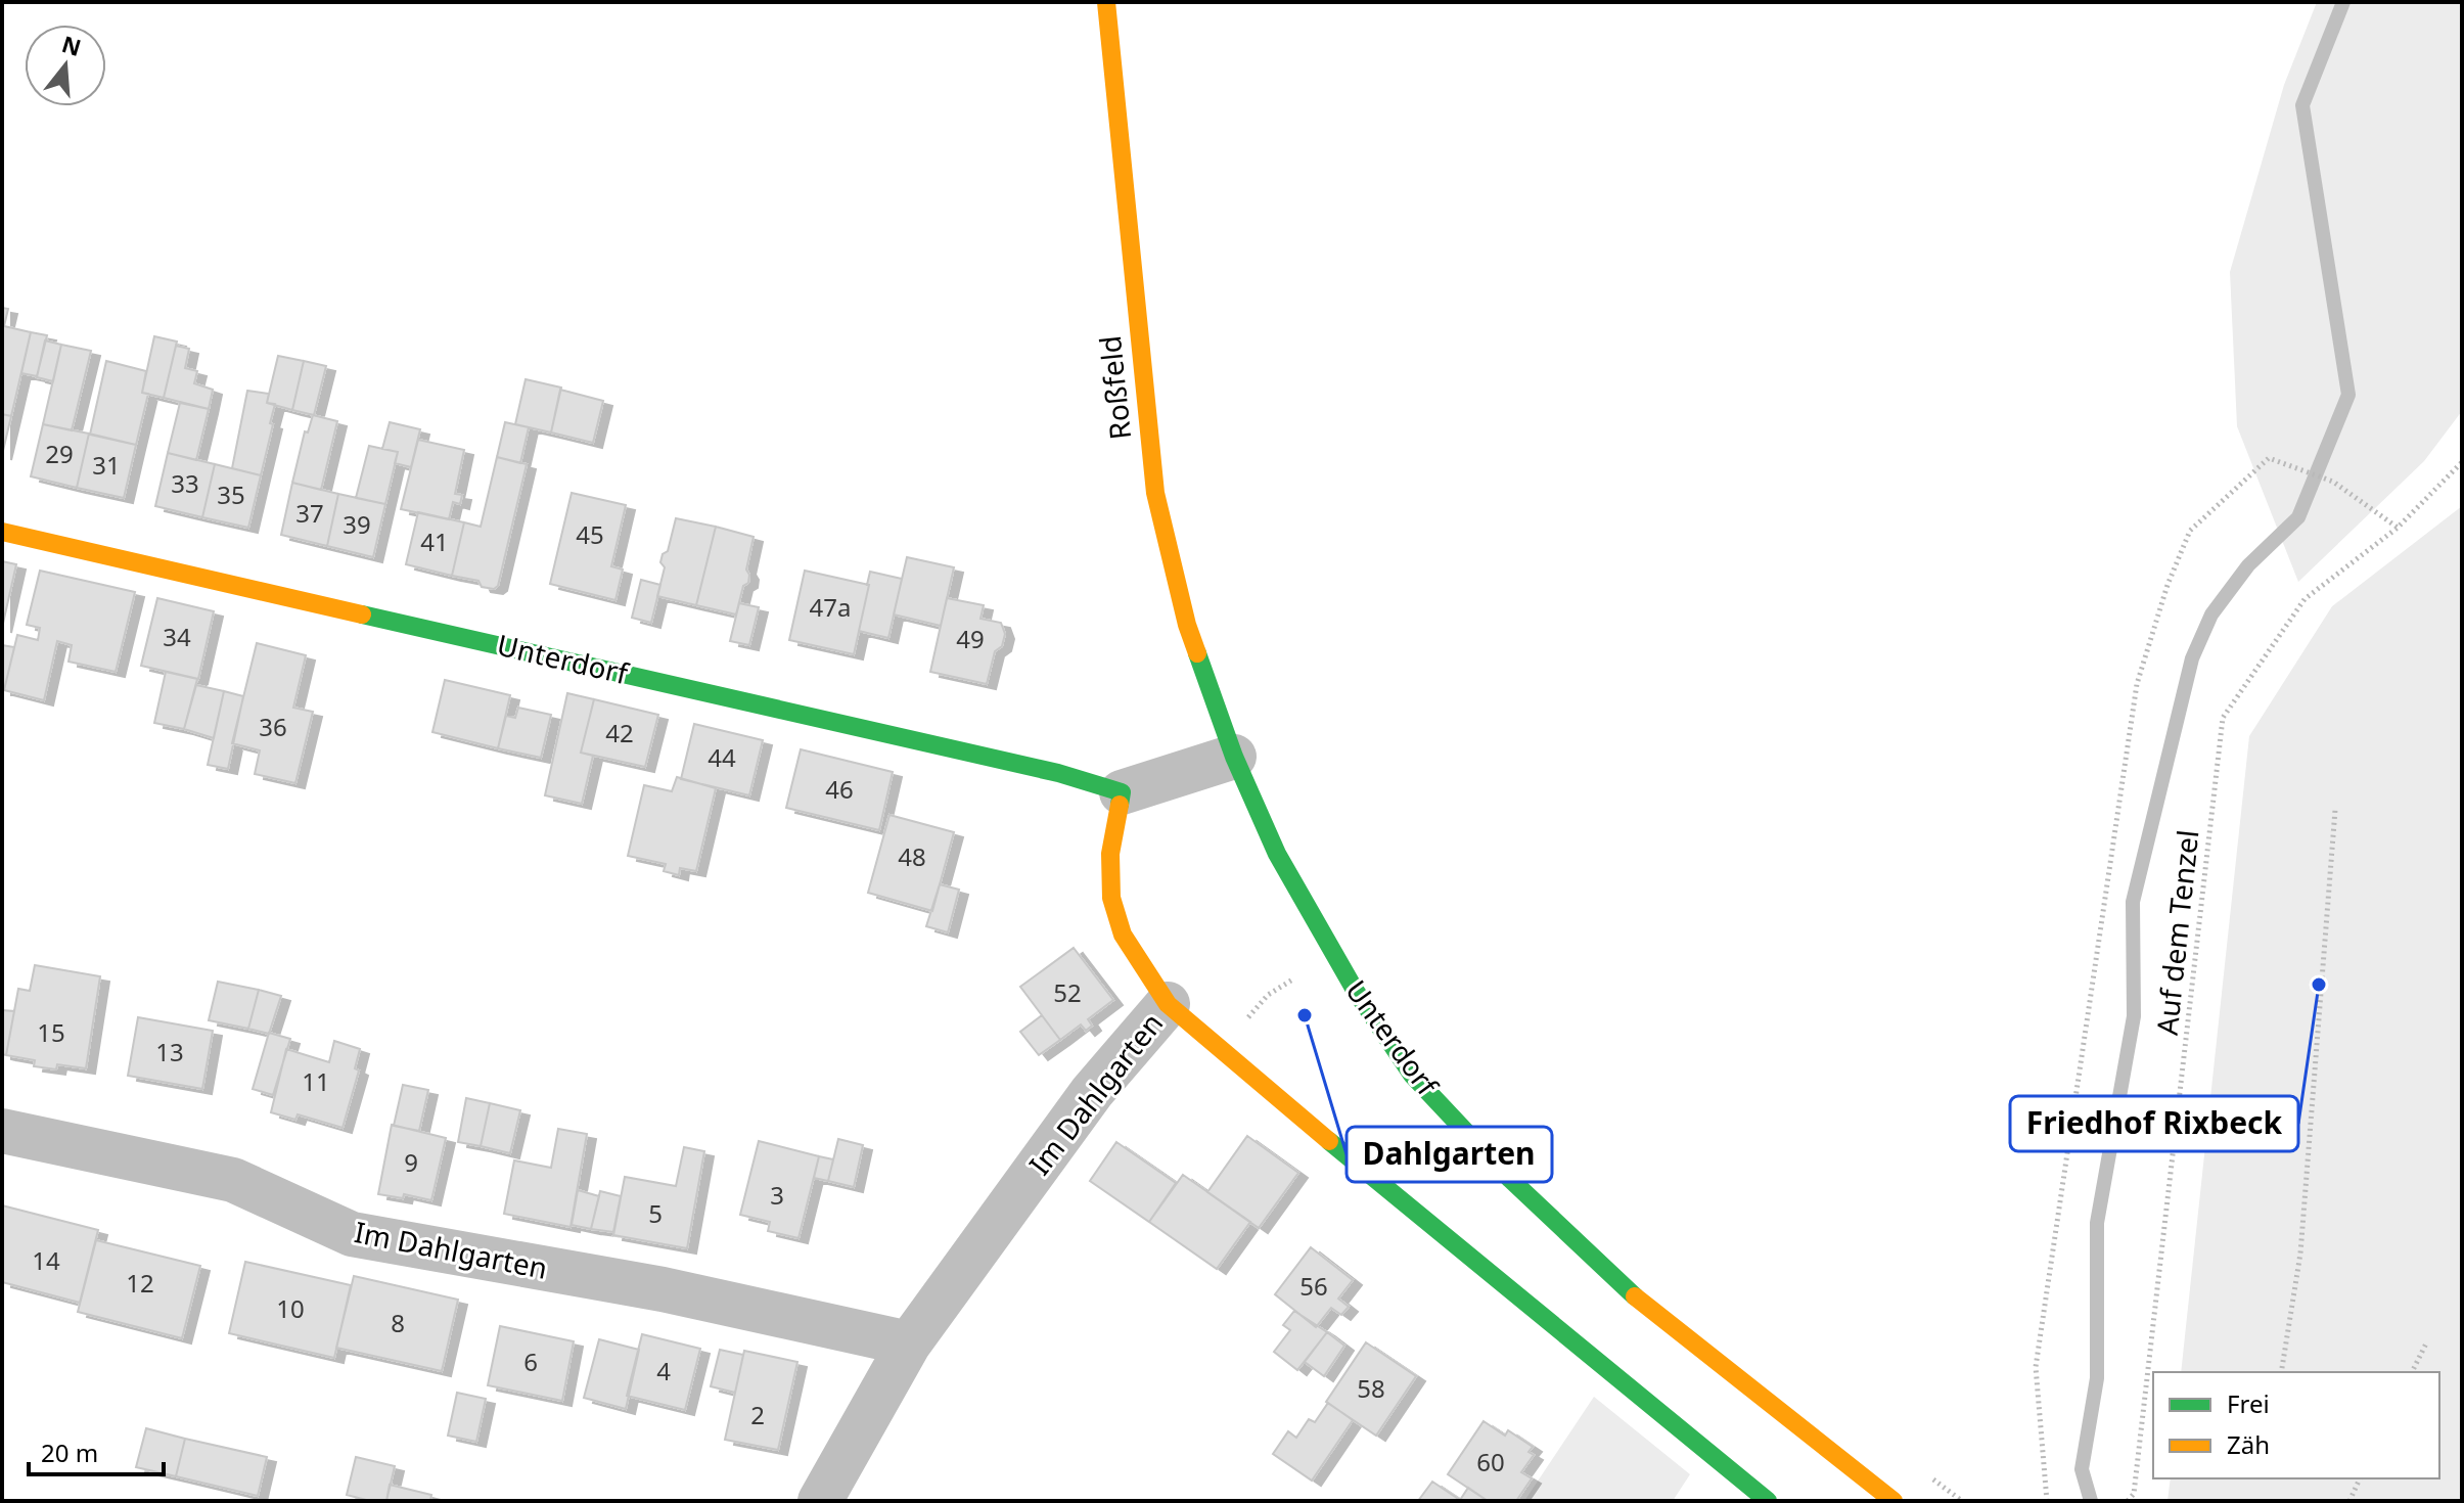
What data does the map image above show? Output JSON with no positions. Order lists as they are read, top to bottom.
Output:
{
  "streets": {
    "street": ["Roßfeld", "Unterdorf", "Im Dahlgarten"],
    "path": ["Auf dem Tenzel"]
  },
  "crossings": [
    ["Roßfeld", "Unterdorf"]
  ],
  "places": ["Friedhof Rixbeck", "Dahlgarten"],
  "house_numbers": [
    "29",
    "31",
    "33",
    "35",
    "37",
    "39",
    "45",
    "41",
    "47a",
    "34",
    "49",
    "36",
    "42",
    "44",
    "46",
    "48",
    "52",
    "15",
    "13",
    "11",
    "9",
    "3",
    "5",
    "14",
    "12",
    "56",
    "10",
    "8",
    "6",
    "4",
    "58",
    "2",
    "60"
  ],
  "legend": ["Frei", "Zäh"],
  "scale_bar": "20 m",
  "north": "top"
}
